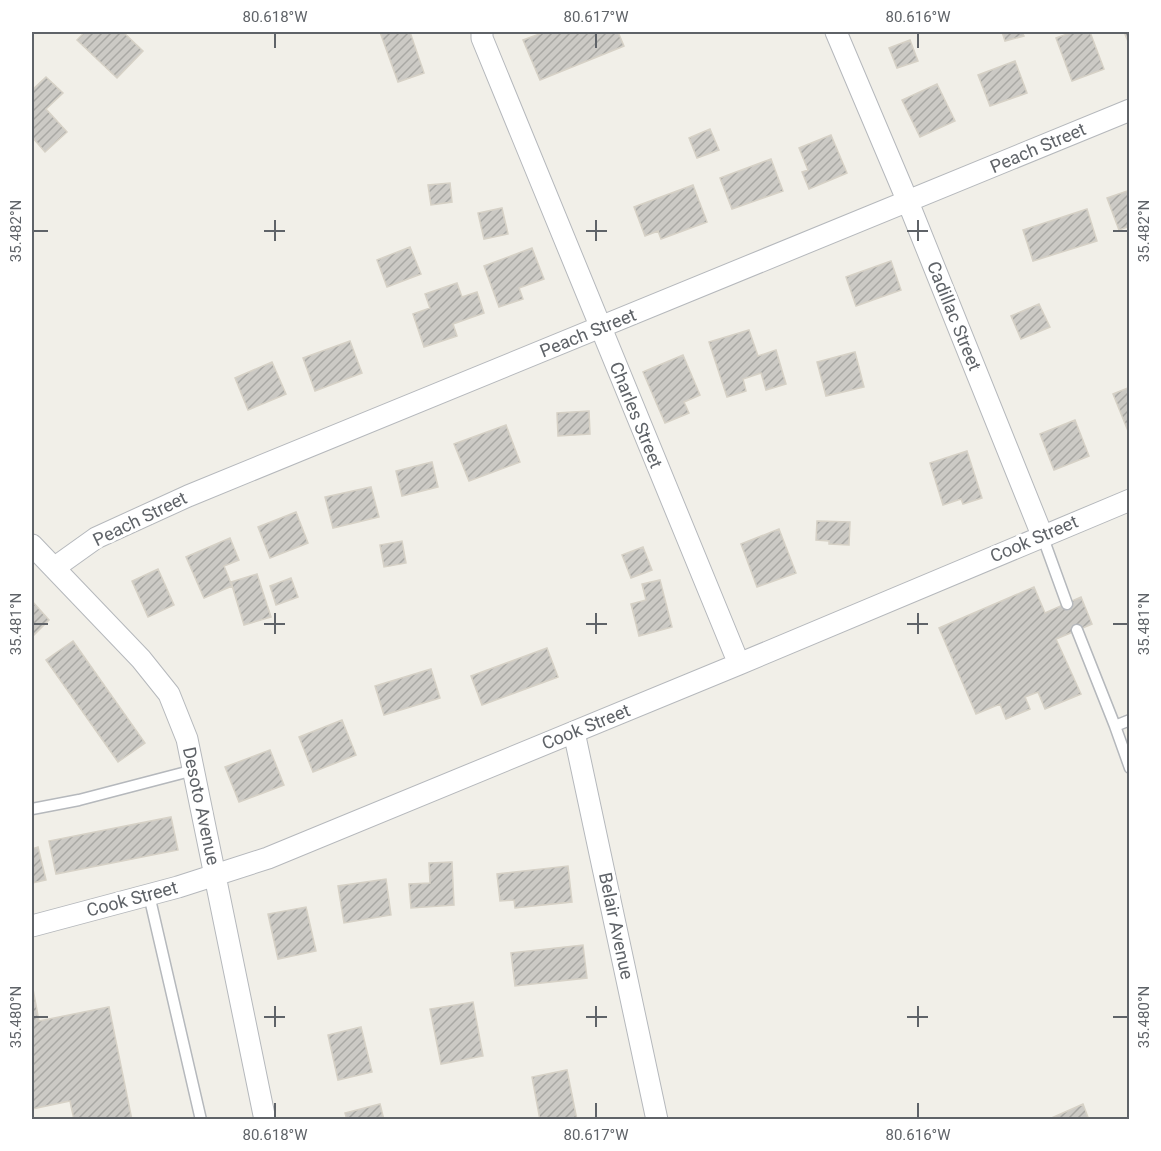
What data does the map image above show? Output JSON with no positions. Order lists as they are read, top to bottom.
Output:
{
  "streets": {
    "street": [
      "Peach Street",
      "Cadillac Street",
      "Charles Street",
      "Cook Street",
      "Desoto Avenue",
      "Belair Avenue"
    ]
  },
  "crossings": [
    ["Peach Street", "Cadillac Street"],
    ["Peach Street", "Charles Street"],
    ["Peach Street", "Desoto Avenue"],
    ["Cadillac Street", "Cook Street"],
    ["Charles Street", "Cook Street"],
    ["Cook Street", "Desoto Avenue"],
    ["Cook Street", "Belair Avenue"]
  ],
  "coordinates": [
    "80.618°W",
    "80.617°W",
    "80.616°W",
    "35.482°N",
    "35.481°N",
    "35.480°N"
  ]
}
